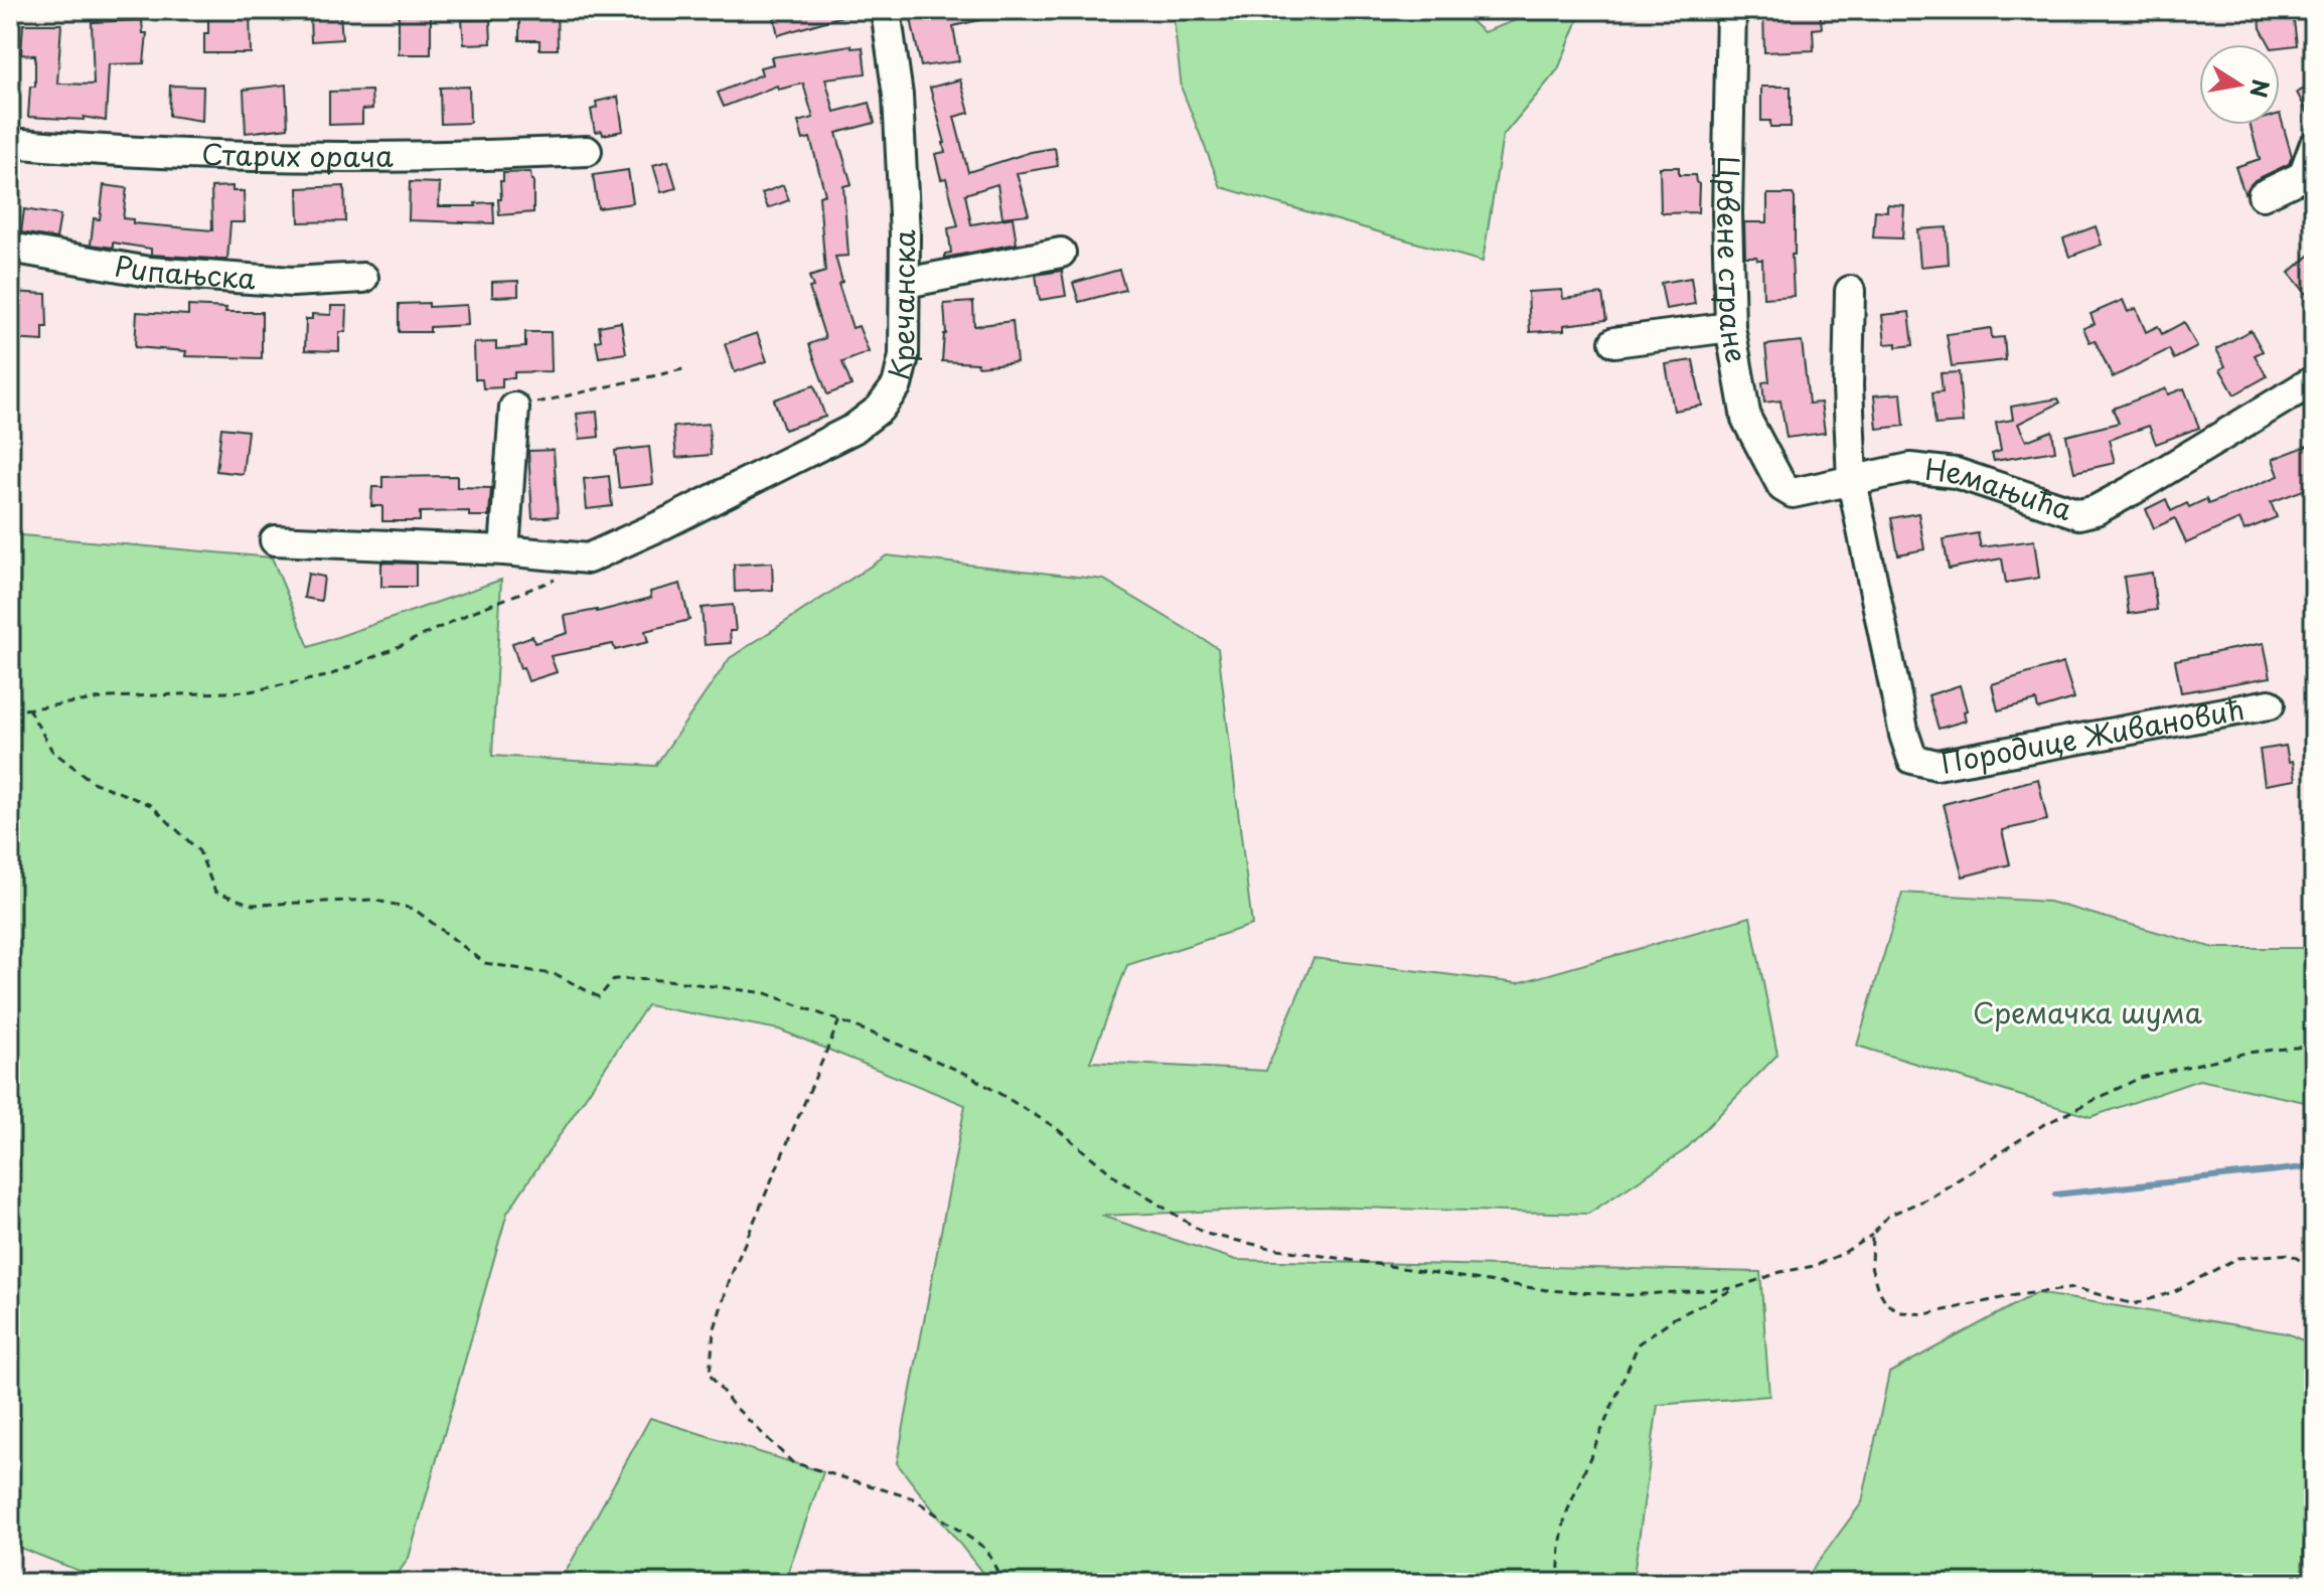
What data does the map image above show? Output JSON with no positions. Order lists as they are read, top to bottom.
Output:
{
  "streets": {
    "street": [
      "Старих орача",
      "Црвене стране",
      "Рипањска",
      "Кречанска",
      "Немањића",
      "Породице Живановић"
    ]
  },
  "crossings": [
    ["Црвене стране", "Немањића"],
    ["Немањића", "Породице Живановић"]
  ],
  "parks": ["Сремачка шума"],
  "north": "right"
}
